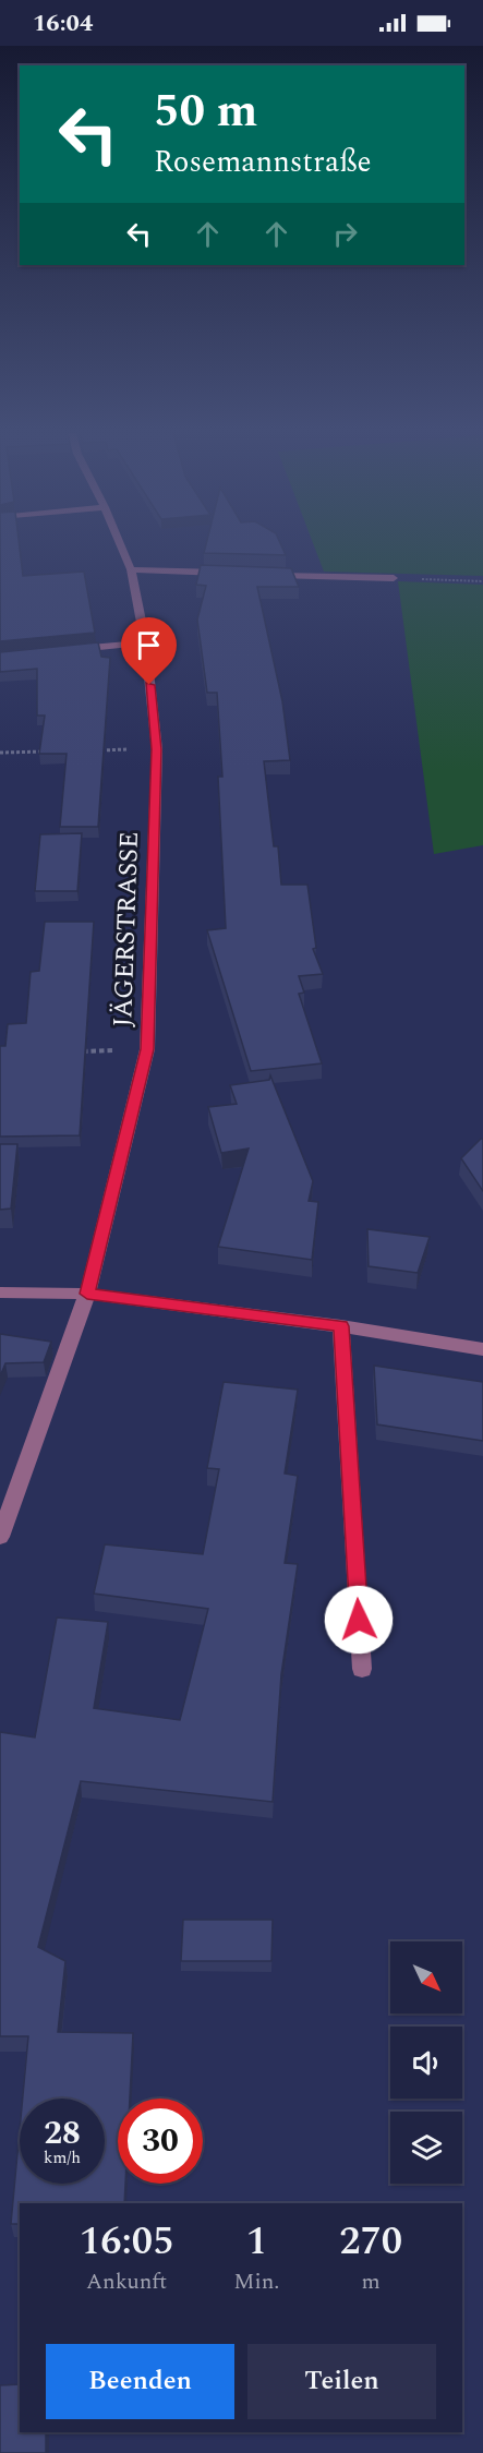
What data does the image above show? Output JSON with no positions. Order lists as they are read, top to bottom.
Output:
{
  "streets": {
    "street": ["JÄGERSTRASSE"]
  },
  "north": "bottom right",
  "page": {
    "status": "16:04",
    "turn": ["50 m", "Rosemannstraße"],
    "speed": "28 km/h",
    "limit": "30",
    "eta": [
      "16:05",
      "Ankunft",
      "1",
      "Min.",
      "270",
      "m"
    ],
    "buttons": ["Beenden", "Teilen"]
  }
}
